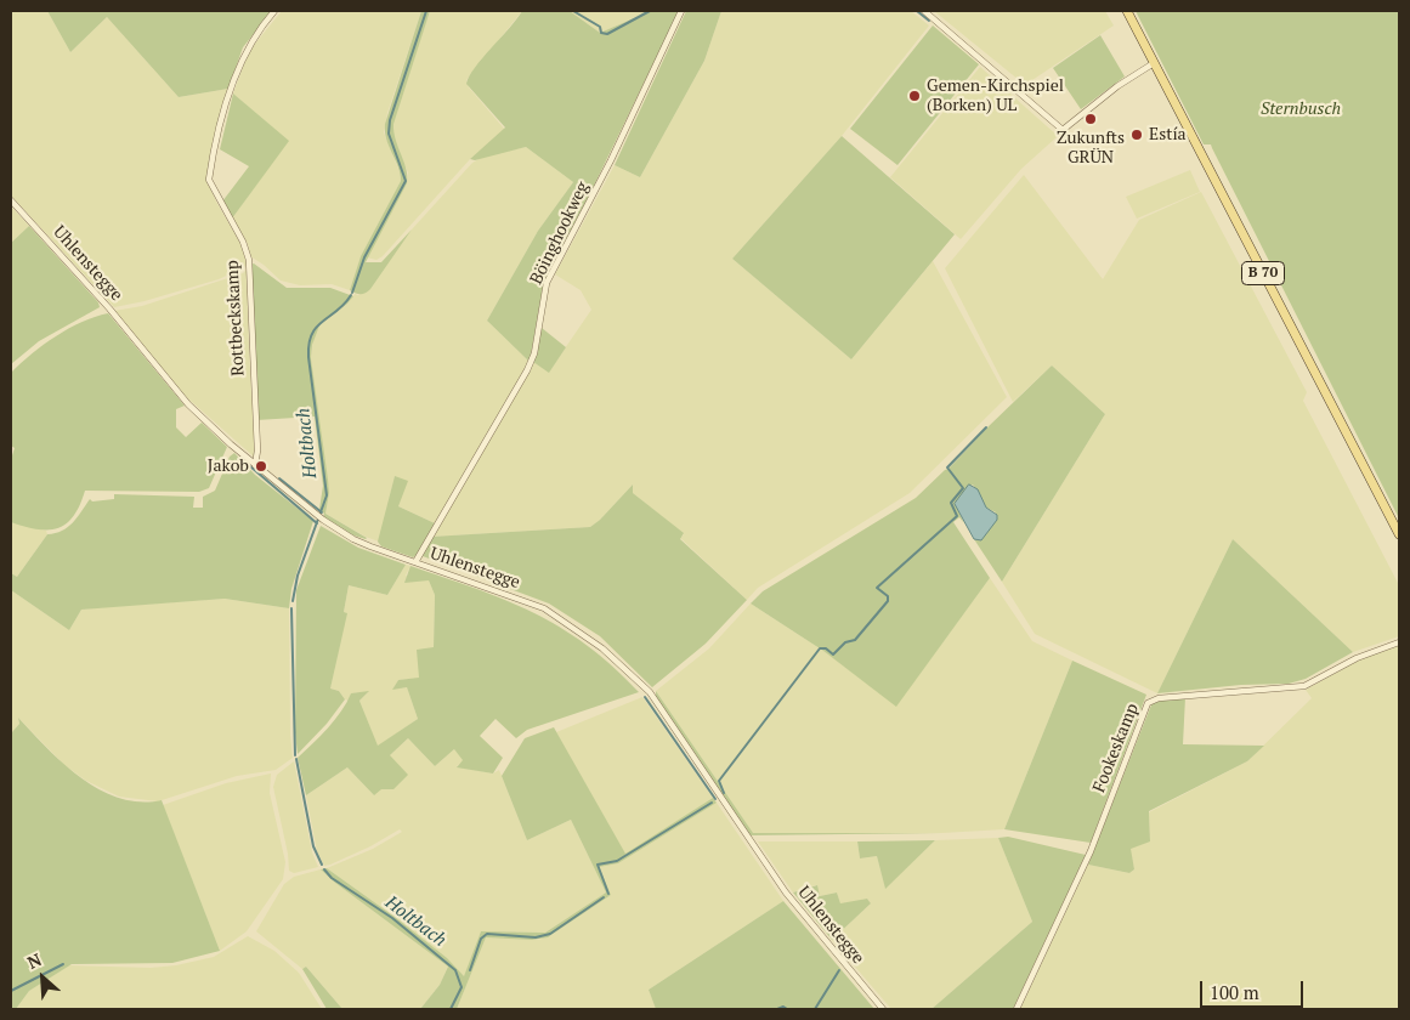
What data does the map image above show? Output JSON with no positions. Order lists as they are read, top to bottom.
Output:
{
  "streets": {
    "main road": ["B 70"],
    "street": [
      "Böinghookweg",
      "Uhlenstegge",
      "Rottbeckskamp",
      "Fookeskamp"
    ]
  },
  "crossings": [
    ["Böinghookweg", "Uhlenstegge"],
    ["Uhlenstegge", "Rottbeckskamp"]
  ],
  "water": ["Holtbach"],
  "parks": ["Sternbusch"],
  "places": [
    "Gemen-Kirchspiel (Borken) UL",
    "Zukunfts GRÜN",
    "Estía",
    "Jakob"
  ],
  "scale_bar": "100 m",
  "north": "top left"
}
